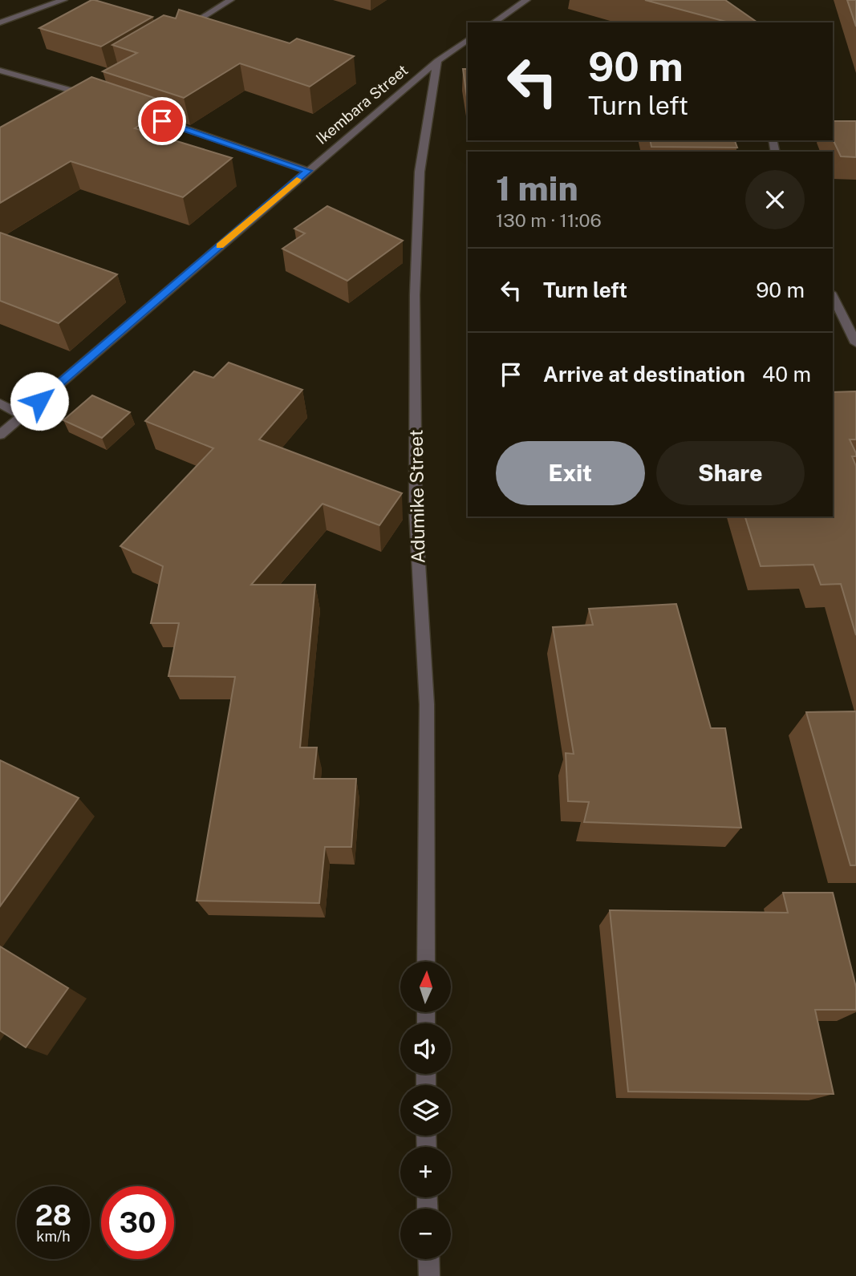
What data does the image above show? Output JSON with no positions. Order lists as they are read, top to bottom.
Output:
{
  "streets": {
    "street": ["Ikembara Street", "Adumike Street"]
  },
  "crossings": [
    ["Ikembara Street", "Adumike Street"]
  ],
  "north": "top",
  "page": {
    "turn": ["90 m", "Turn left"],
    "heading": ["1 min", "130 m · 11:06"],
    "list": [
      {
        "name": "Turn left",
        "value": "90 m"
      },
      {
        "name": "Arrive at destination",
        "value": "40 m"
      }
    ],
    "buttons": ["Exit", "Share"],
    "map_buttons": ["+", "−"],
    "speed": "28 km/h",
    "limit": "30"
  }
}
